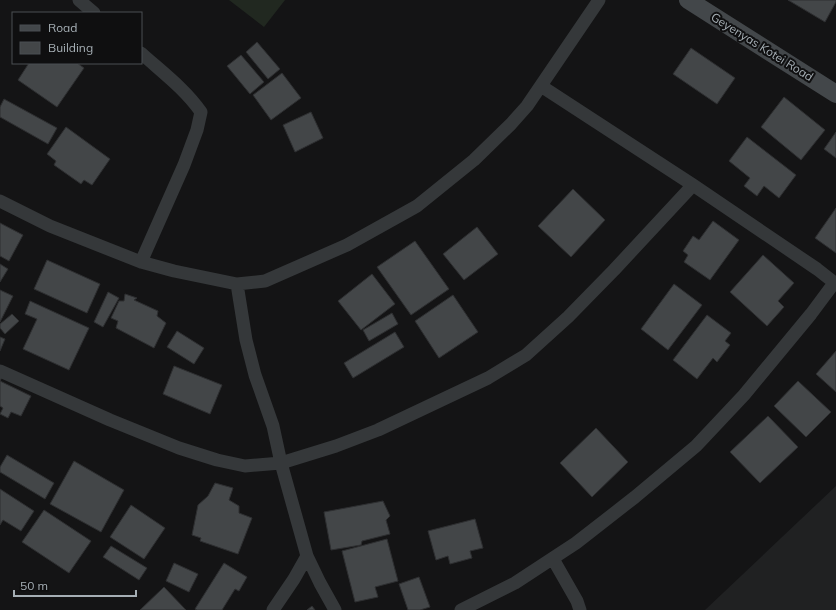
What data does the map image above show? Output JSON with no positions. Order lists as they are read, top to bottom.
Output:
{
  "streets": {
    "street": ["Geyenyas Kotei Road"]
  },
  "legend": ["Road", "Building"],
  "scale_bar": "50 m"
}
